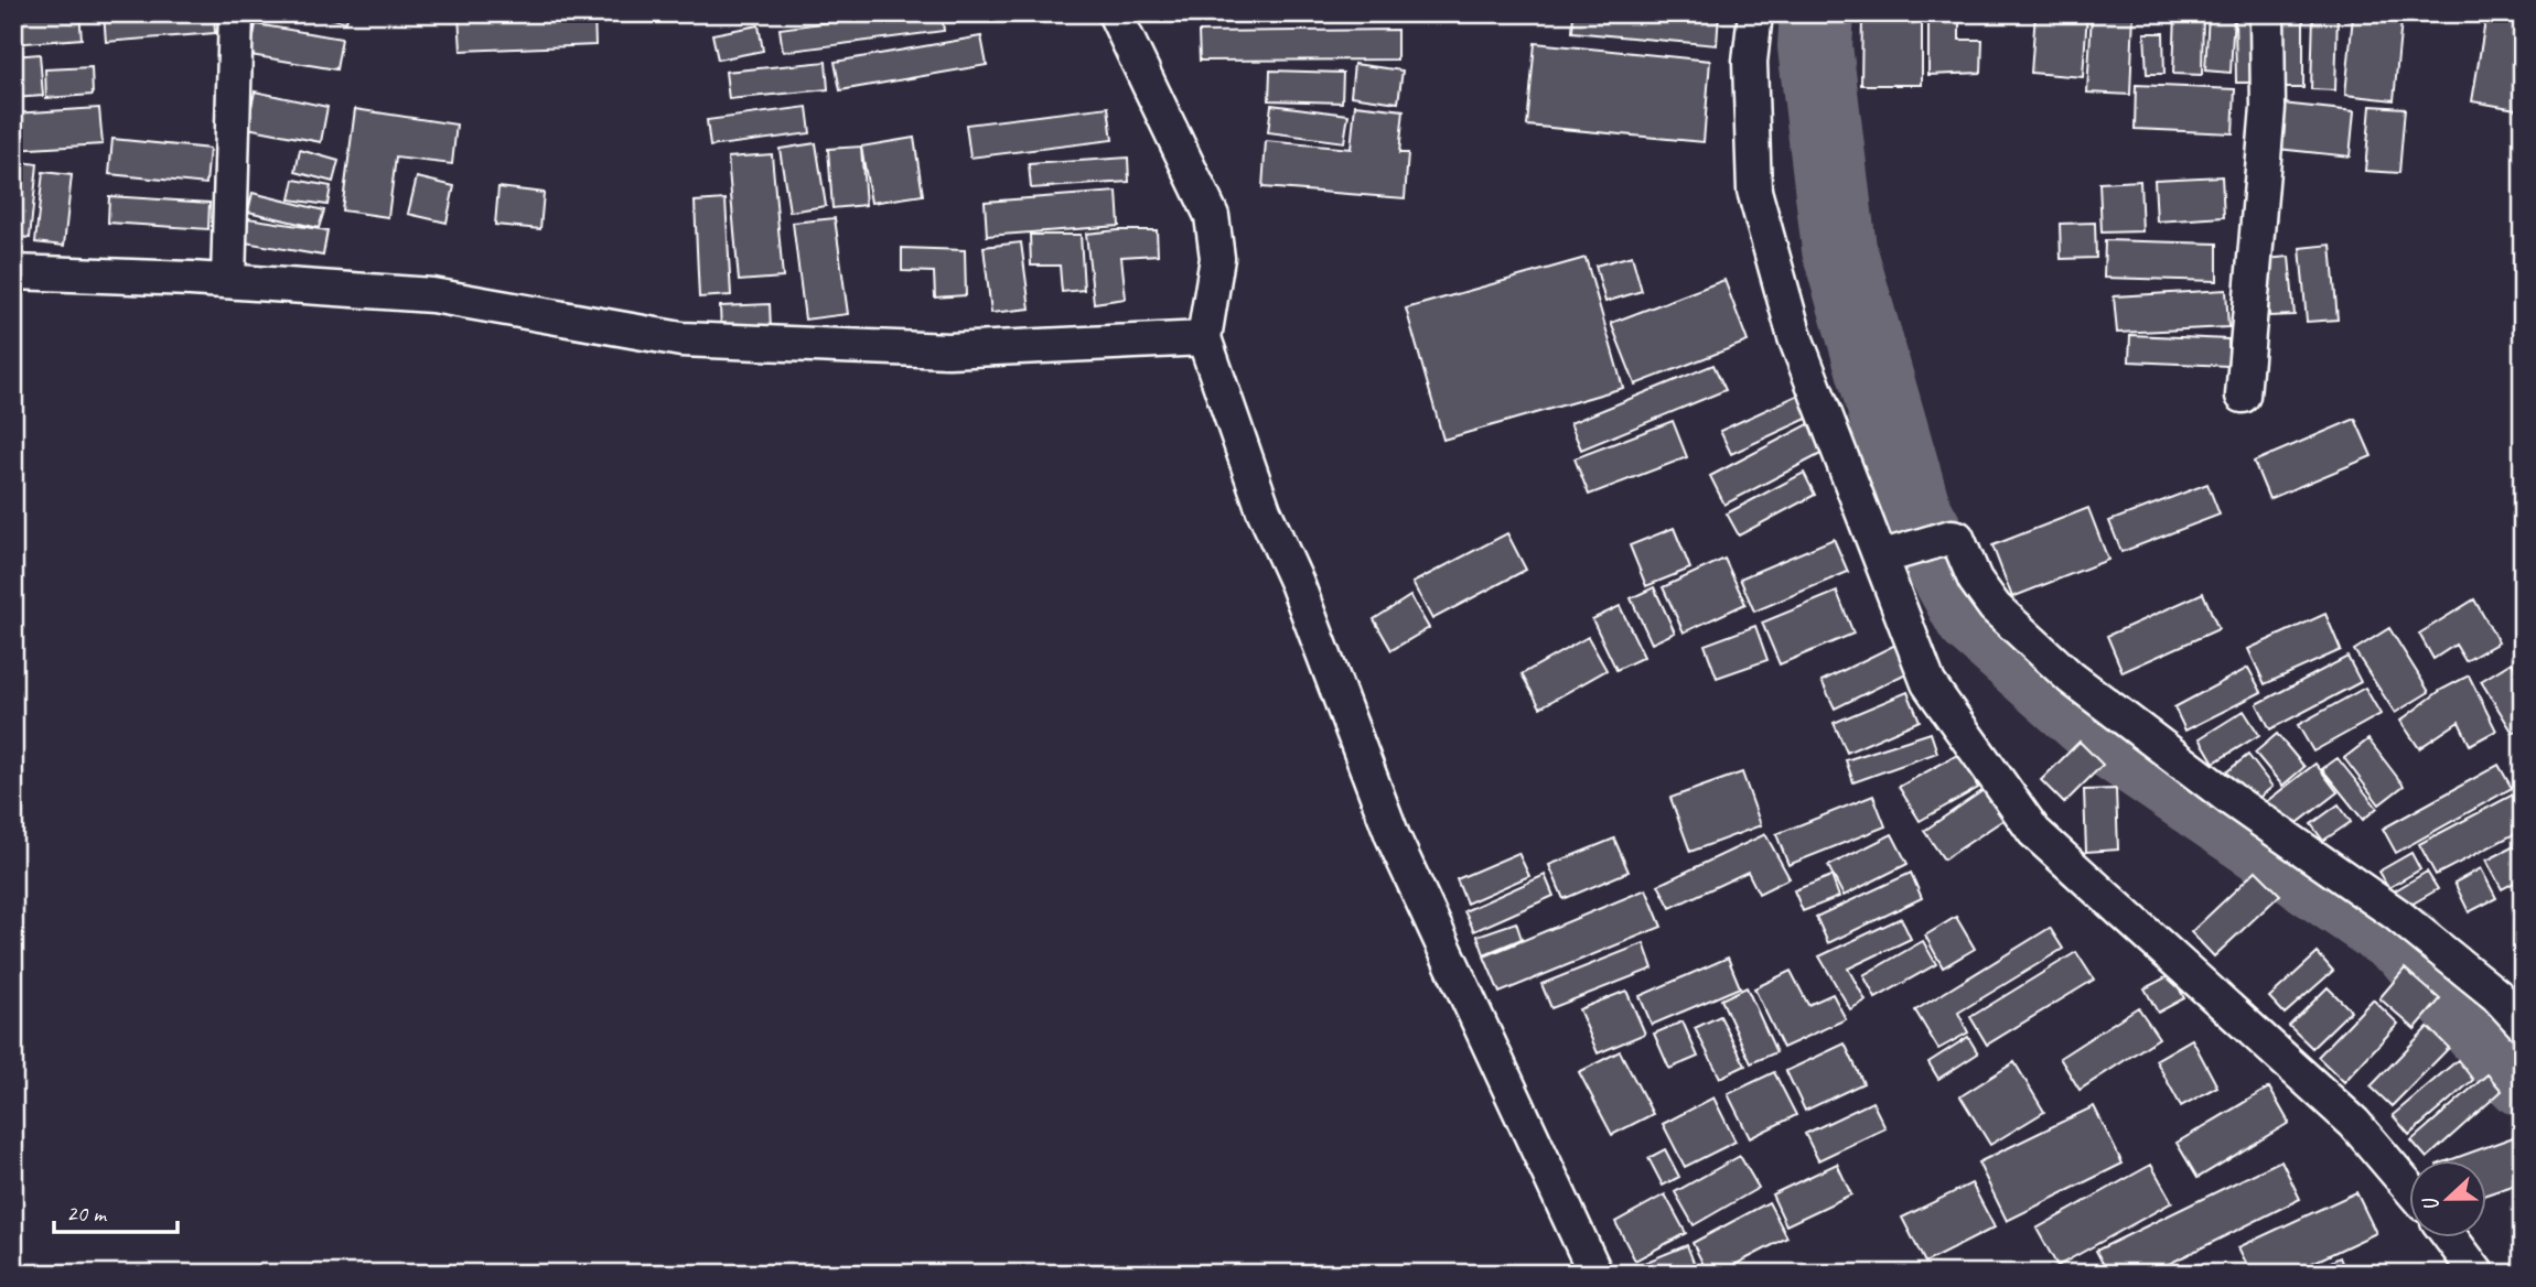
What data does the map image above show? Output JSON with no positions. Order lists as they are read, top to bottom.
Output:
{
  "scale_bar": "20 m",
  "north": "left"
}
